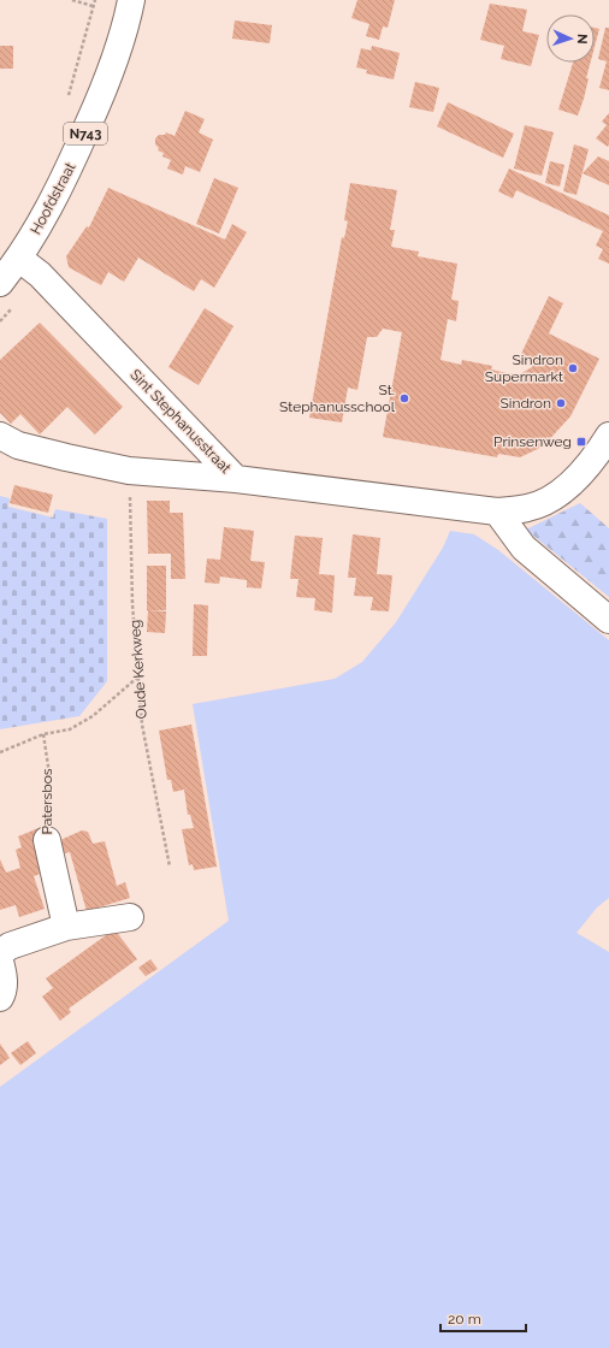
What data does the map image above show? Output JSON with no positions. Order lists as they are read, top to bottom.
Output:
{
  "streets": {
    "street": [
      "N743",
      "Hoofdstraat",
      "Sint Stephanusstraat",
      "Patersbos"
    ],
    "path": ["Oude Kerkweg"]
  },
  "crossings": [
    ["Hoofdstraat", "Sint Stephanusstraat"]
  ],
  "places": {
    "other": ["Sindron Supermarkt", "St. Stephanusschool", "Sindron"],
    "transit": ["Prinsenweg"]
  },
  "scale_bar": "20 m",
  "north": "right"
}
